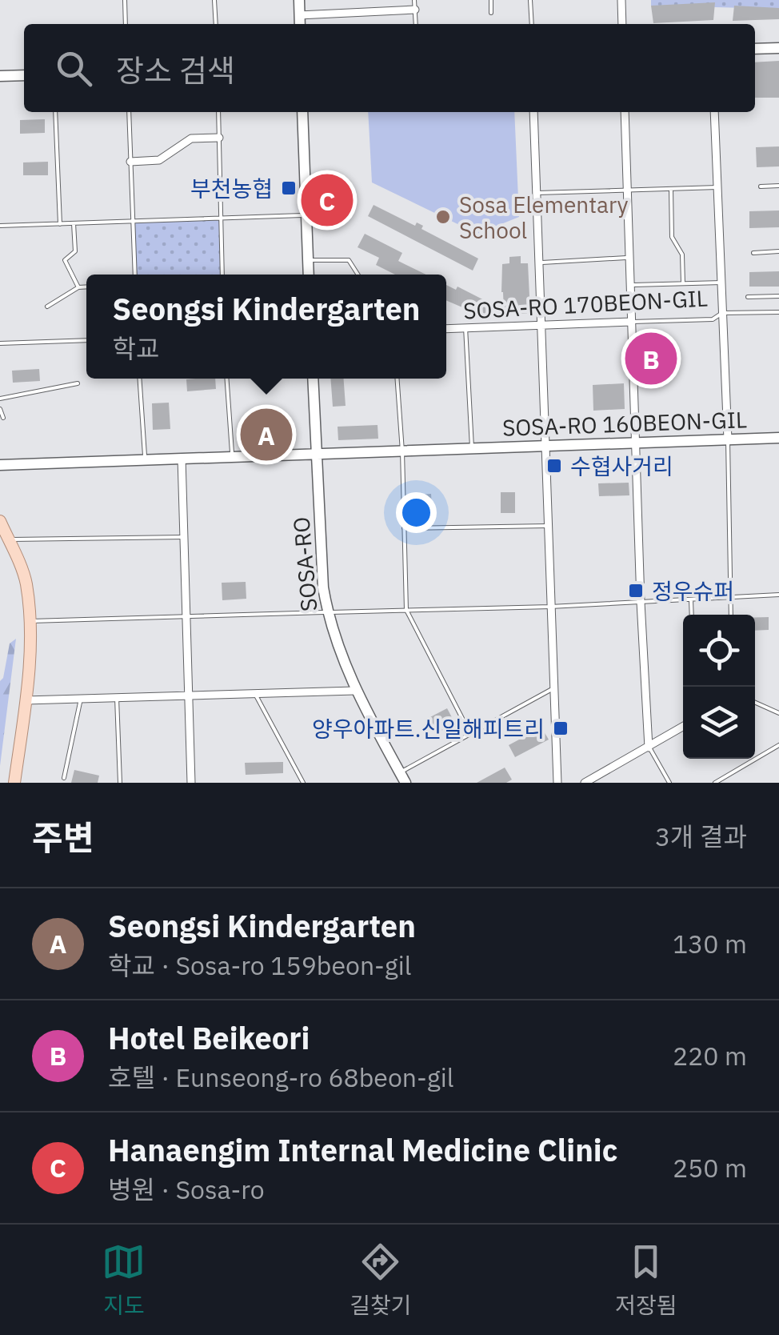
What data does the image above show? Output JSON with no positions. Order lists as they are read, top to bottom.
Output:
{
  "streets": {
    "street": ["SOSA-RO 170BEON-GIL", "SOSA-RO 160BEON-GIL", "SOSA-RO"]
  },
  "crossings": [
    ["SOSA-RO 170BEON-GIL", "SOSA-RO 160BEON-GIL"],
    ["SOSA-RO 160BEON-GIL", "SOSA-RO"]
  ],
  "places": {
    "transit": [
      "부천농협",
      "수협사거리",
      "정우슈퍼",
      "양우아파트.신일해피트리"
    ],
    "other": ["Sosa Elementary School"]
  },
  "page": {
    "search": "장소 검색",
    "pins": ["C", "B", "A"],
    "popup": ["Seongsi Kindergarten", "학교"],
    "heading": ["주변", "3개 결과"],
    "list": [
      {
        "mark": "A",
        "name": "Seongsi Kindergarten",
        "note": "학교 · Sosa-ro 159beon-gil",
        "value": "130 m"
      },
      {
        "mark": "B",
        "name": "Hotel Beikeori",
        "note": "호텔 · Eunseong-ro 68beon-gil",
        "value": "220 m"
      },
      {
        "mark": "C",
        "name": "Hanaengim Internal Medicine Clinic",
        "note": "병원 · Sosa-ro",
        "value": "250 m"
      }
    ],
    "nav": ["지도", "길찾기", "저장됨"]
  }
}
